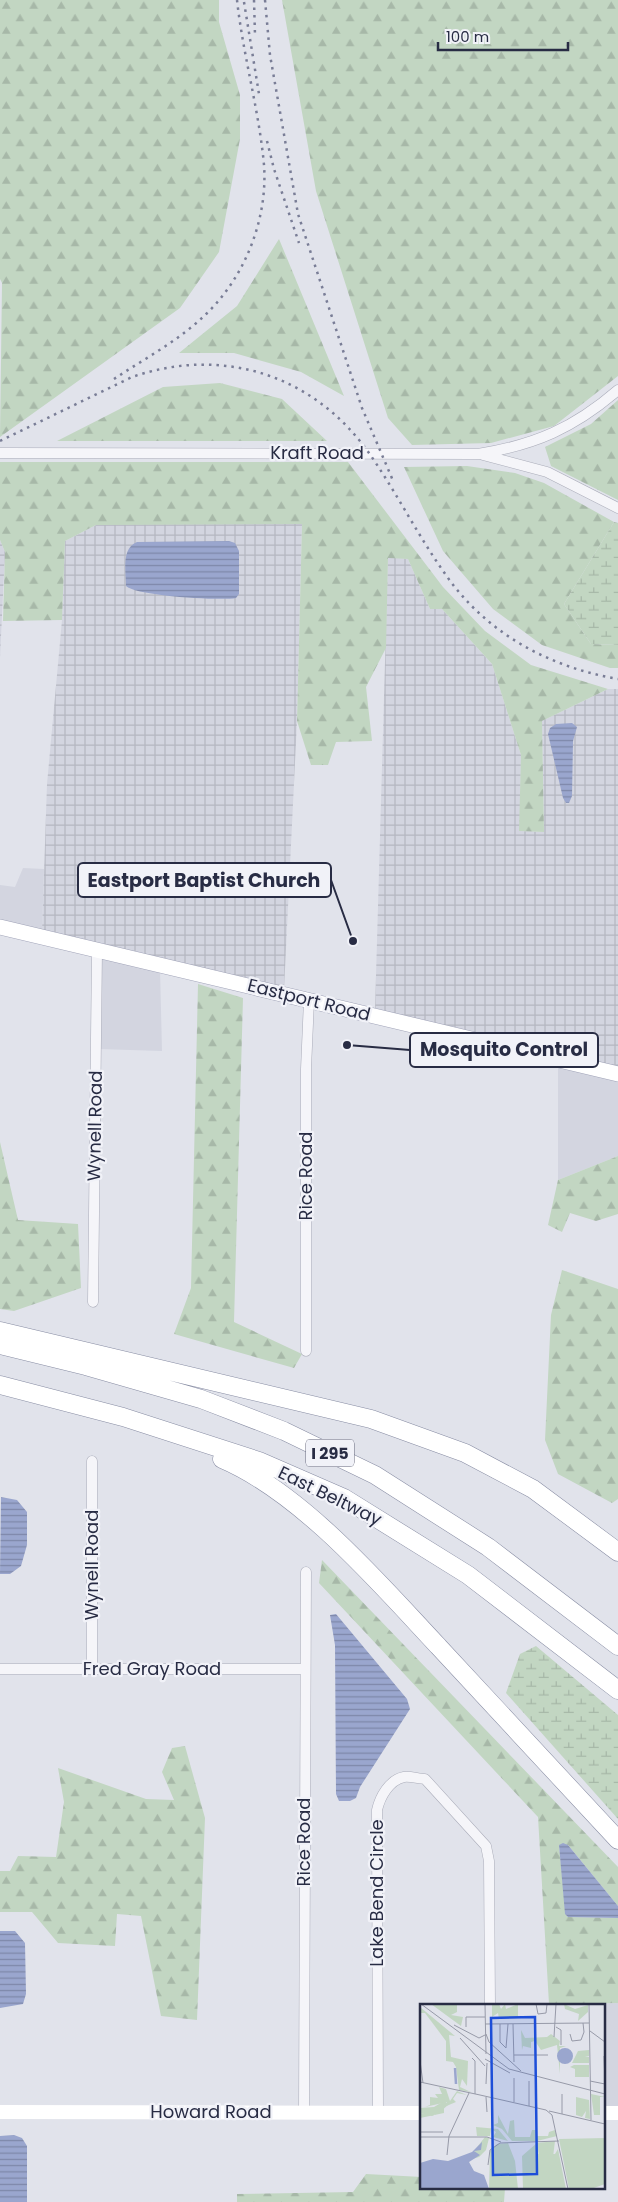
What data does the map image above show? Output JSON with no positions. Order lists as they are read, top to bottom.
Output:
{
  "streets": {
    "highway": ["I 295", "East Beltway"],
    "main road": ["Eastport Road"],
    "street": [
      "Kraft Road",
      "Wynell Road",
      "Rice Road",
      "Fred Gray Road",
      "Lake Bend Circle",
      "Howard Road"
    ]
  },
  "crossings": [
    ["Eastport Road", "Wynell Road"],
    ["Eastport Road", "Rice Road"],
    ["Wynell Road", "Fred Gray Road"],
    ["Rice Road", "Fred Gray Road"],
    ["Rice Road", "Howard Road"],
    ["Lake Bend Circle", "Howard Road"]
  ],
  "places": ["Eastport Baptist Church", "Mosquito Control"],
  "scale_bar": "100 m"
}
